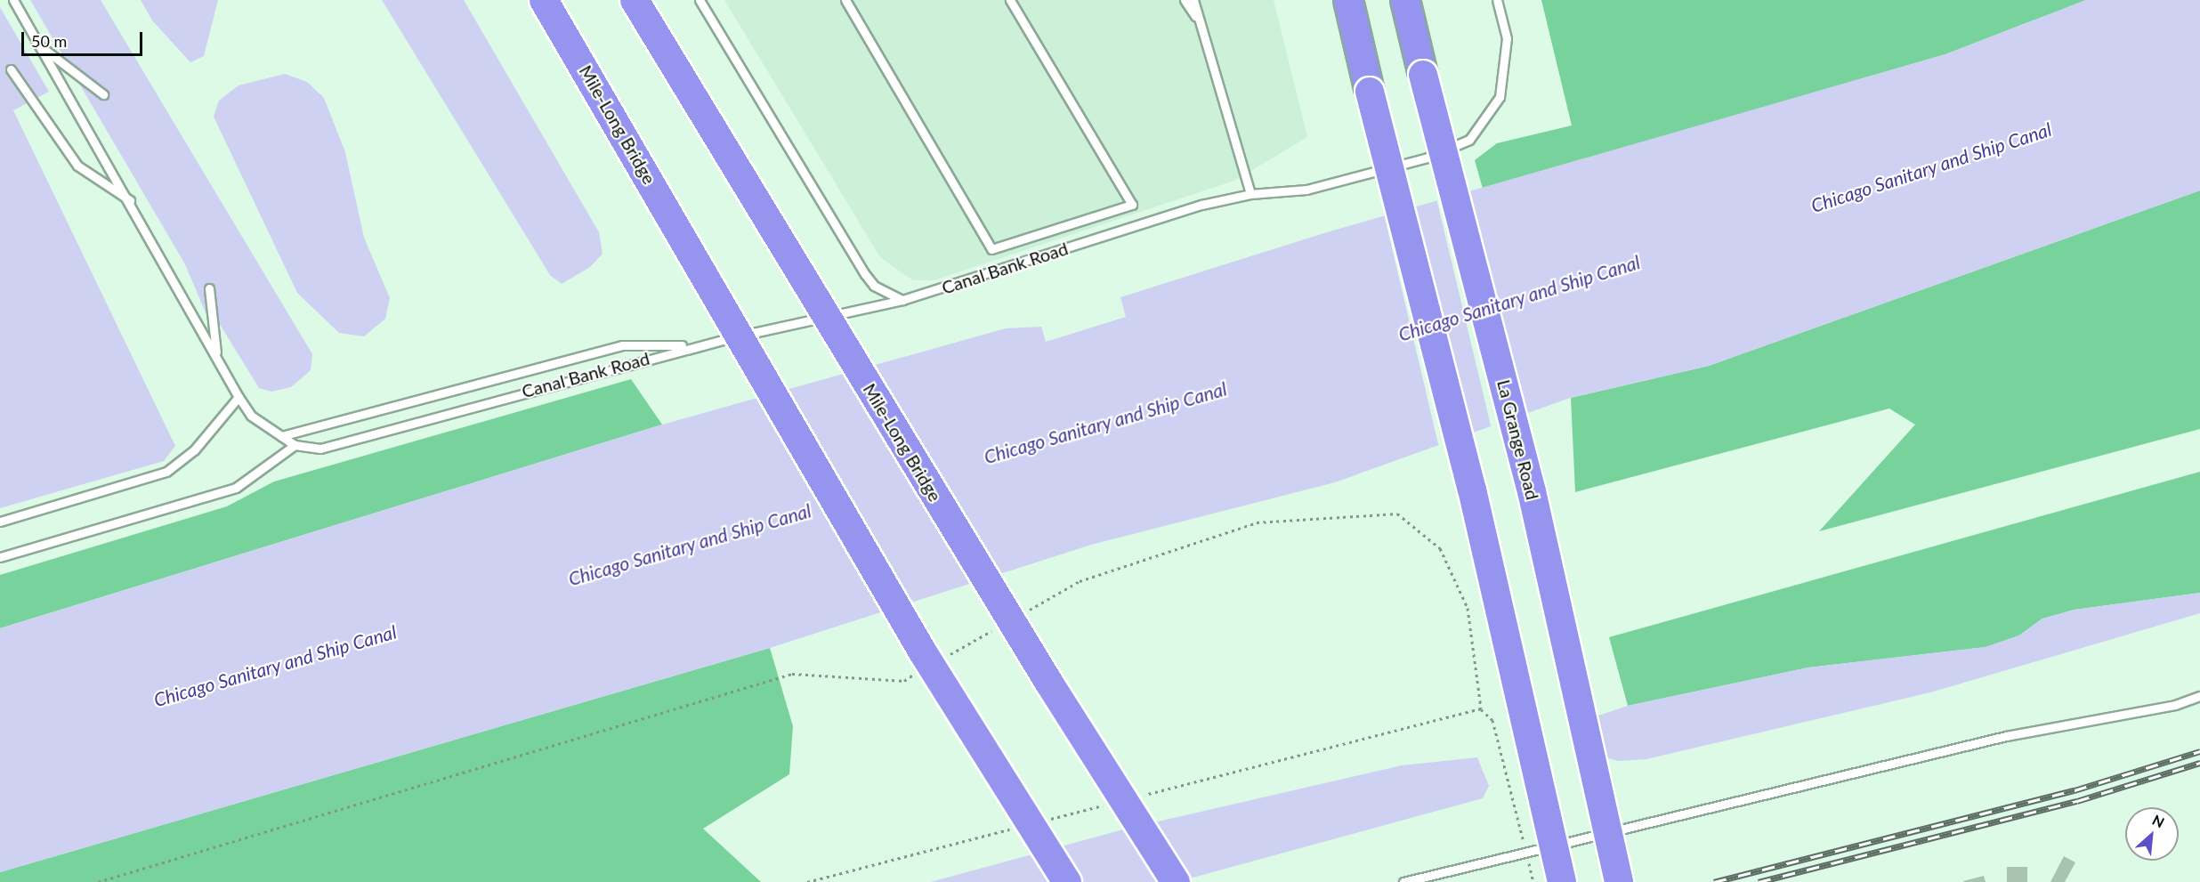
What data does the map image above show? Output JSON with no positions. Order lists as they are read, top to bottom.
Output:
{
  "streets": {
    "highway": ["Mile-Long Bridge", "La Grange Road"],
    "lane": ["Canal Bank Road"]
  },
  "water": ["Chicago Sanitary and Ship Canal"],
  "scale_bar": "50 m",
  "north": "top right"
}
